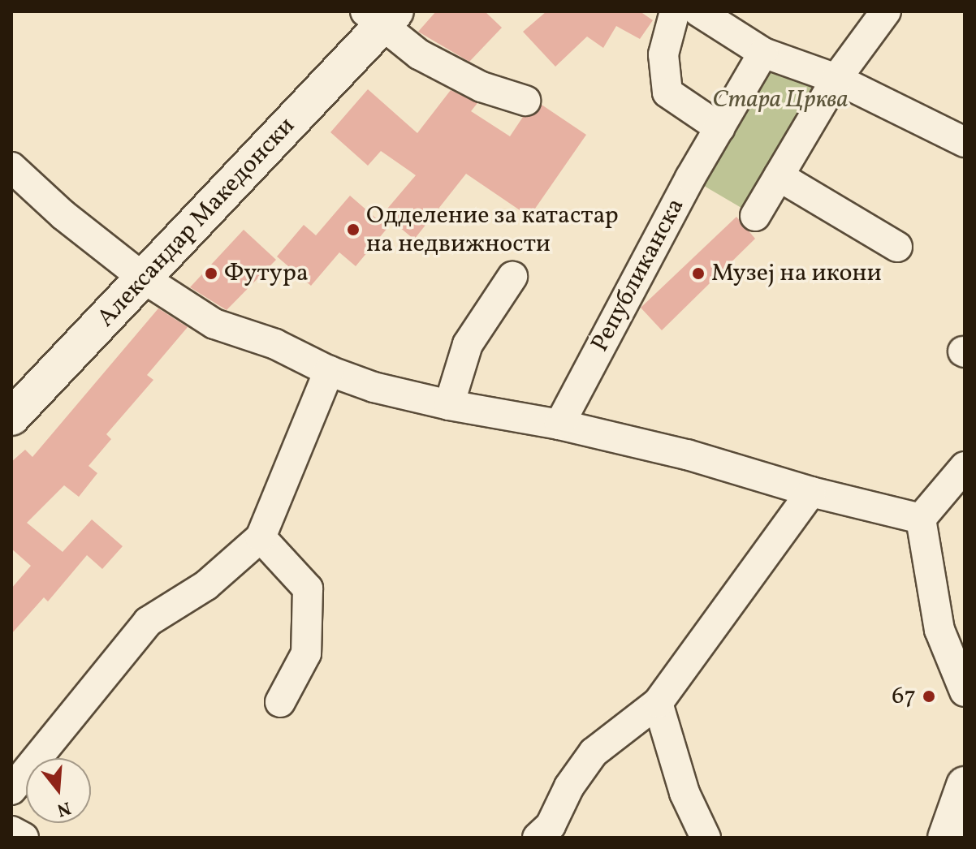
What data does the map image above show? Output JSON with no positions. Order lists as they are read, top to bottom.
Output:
{
  "streets": {
    "street": ["Александар Македонски", "Републиканска"]
  },
  "parks": ["Стара Црква"],
  "places": [
    "Одделение за катастар на недвижности",
    "Футура",
    "Музеј на икони",
    "67"
  ],
  "north": "bottom"
}
